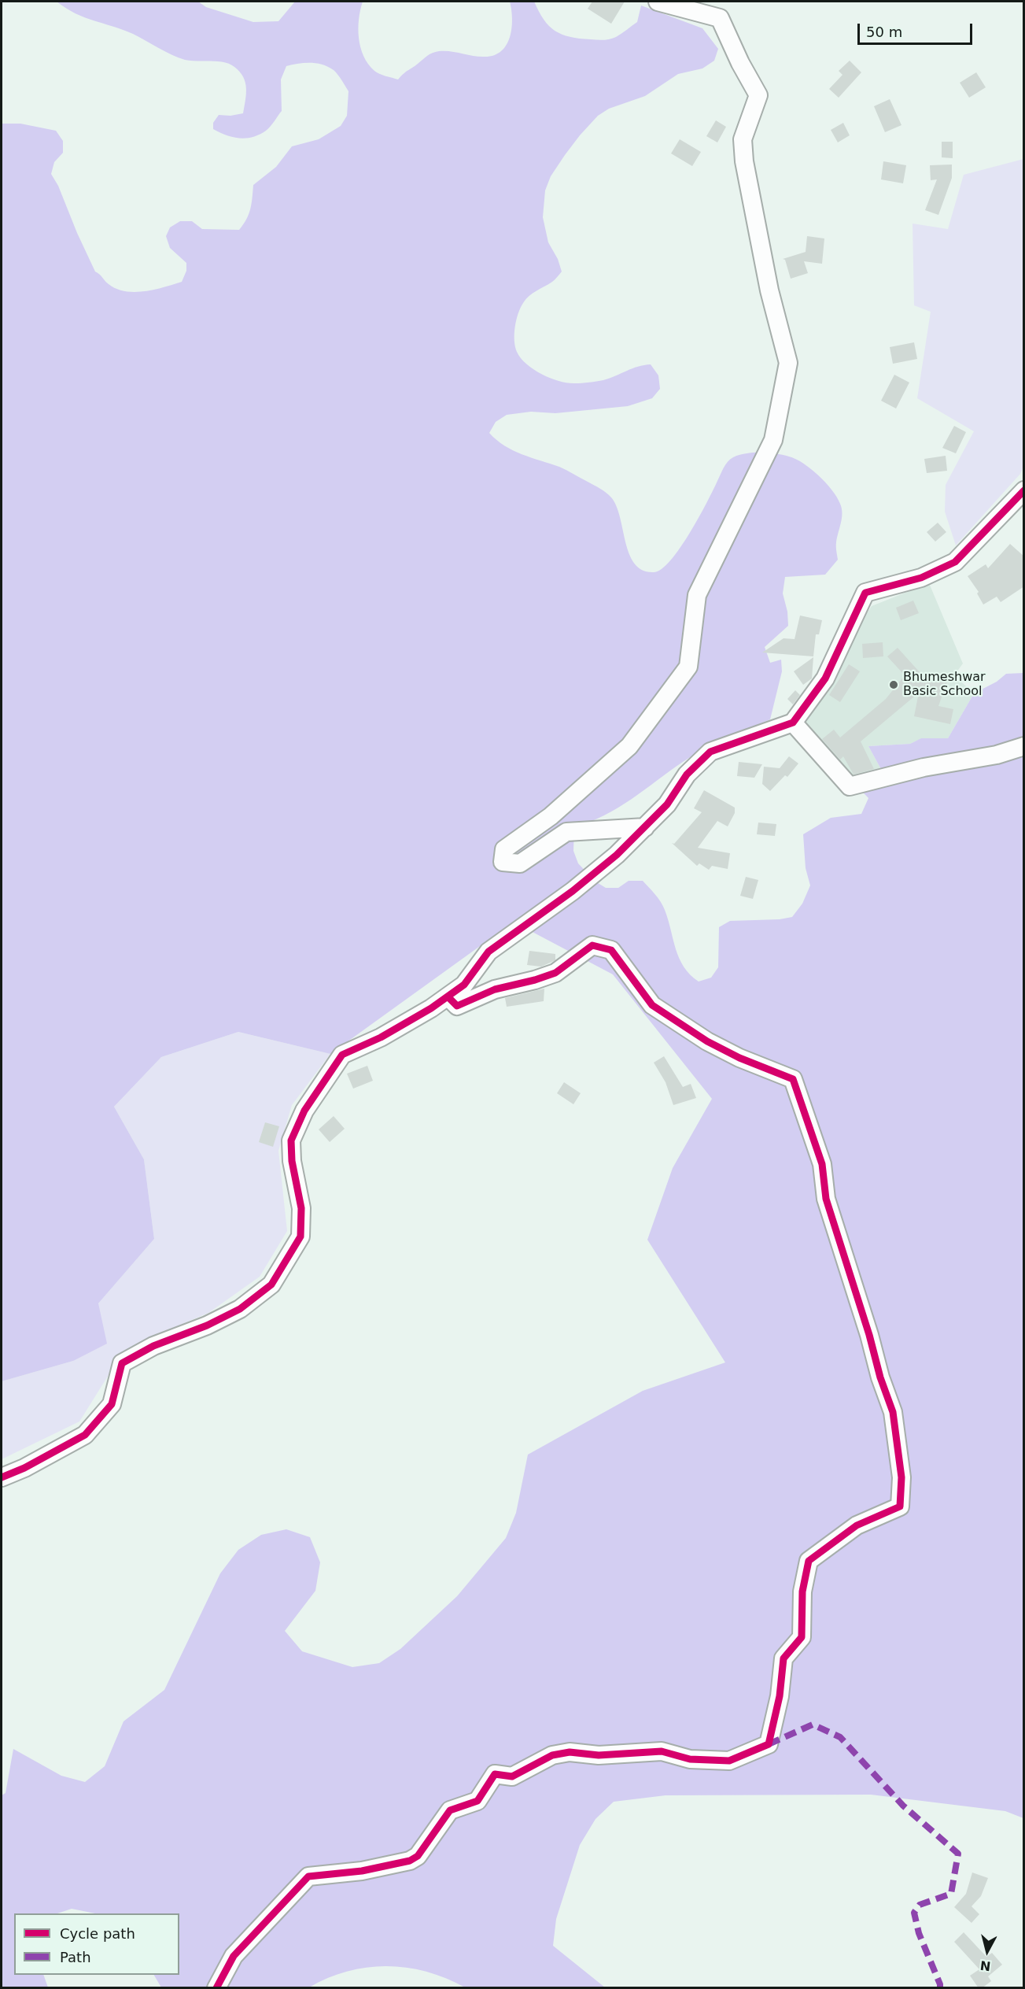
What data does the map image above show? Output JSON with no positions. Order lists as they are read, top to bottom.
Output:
{
  "places": ["Bhumeshwar Basic School"],
  "legend": ["Cycle path", "Path"],
  "scale_bar": "50 m",
  "north": "bottom"
}
